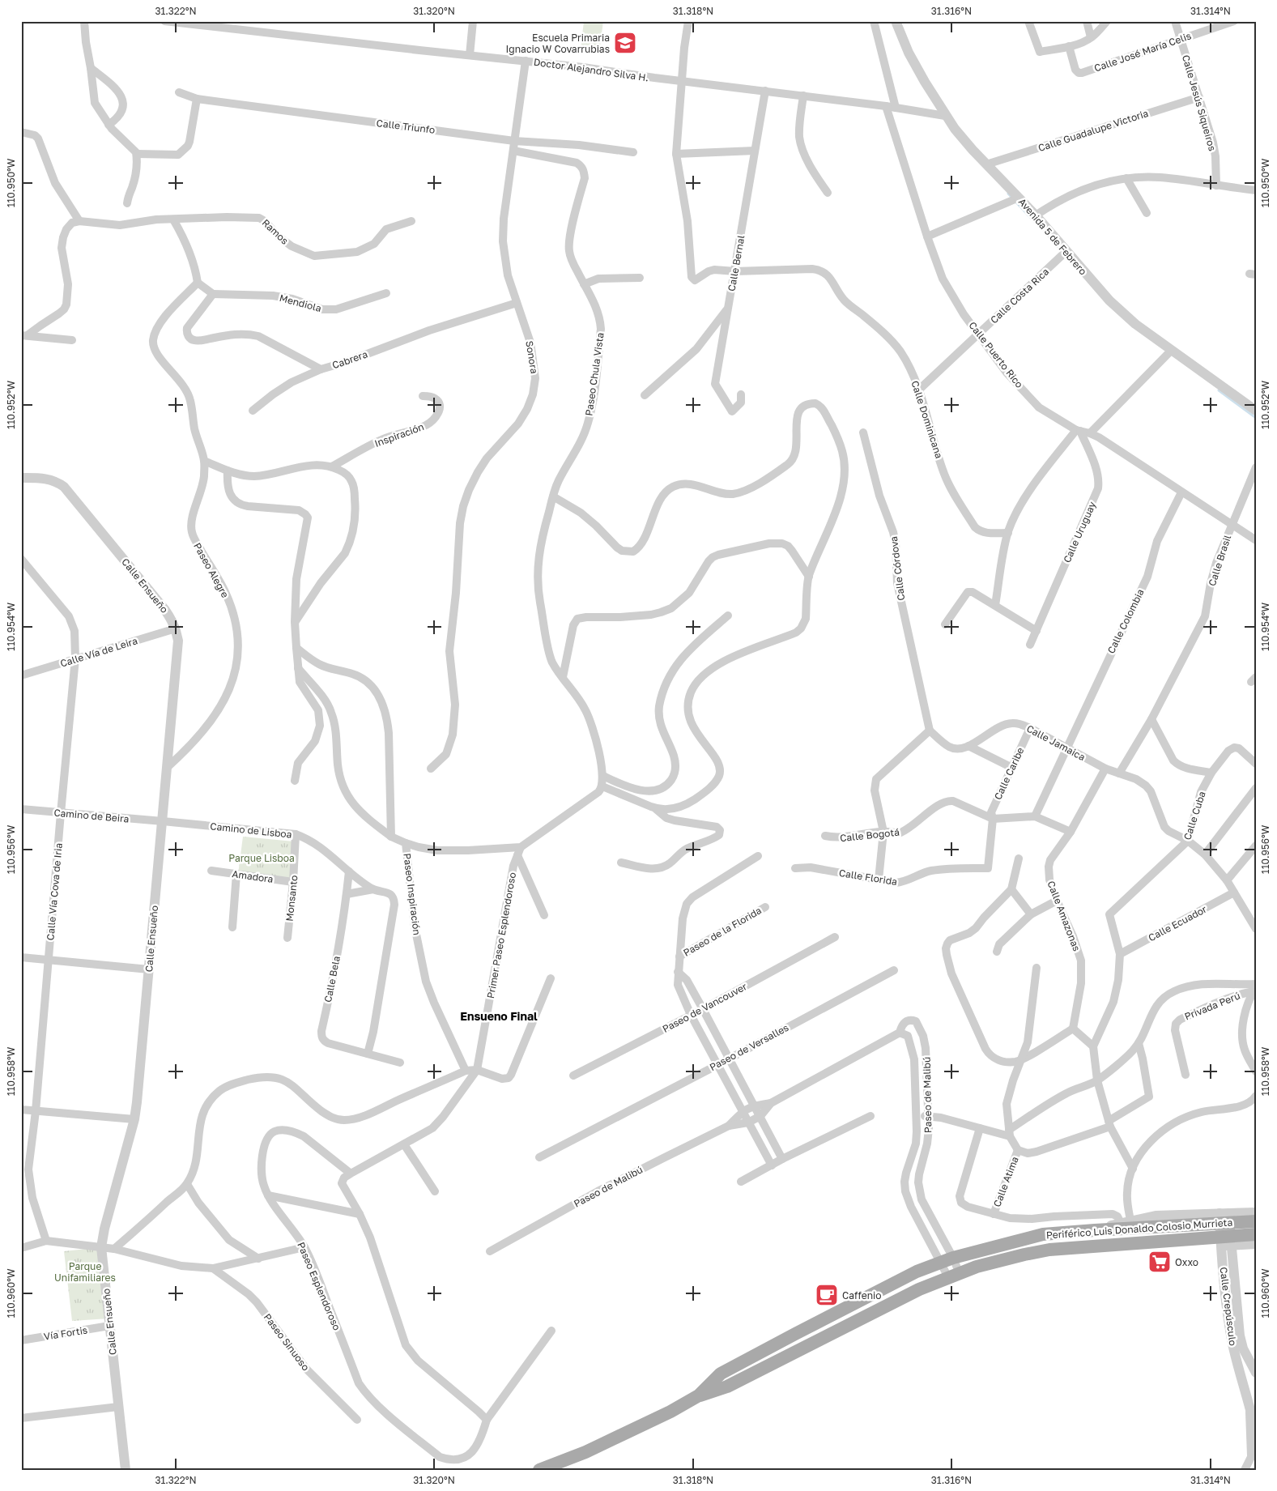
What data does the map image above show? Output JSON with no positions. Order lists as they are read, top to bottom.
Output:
{
  "streets": {
    "main road": ["Periférico Luis Donaldo Colosio Murrieta"],
    "street": [
      "Calle José María Celis",
      "Doctor Alejandro Silva H.",
      "Calle Jesús Siqueiros",
      "Calle Triunfo",
      "Calle Guadalupe Victoria",
      "Ramos",
      "Avenida 5 de Febrero",
      "Calle Bernal",
      "Calle Costa Rica",
      "Mendiola",
      "Calle Puerto Rico",
      "Sonora",
      "Cabrera",
      "Paseo Chula Vista",
      "Calle Dominicana",
      "Inspiración",
      "Calle Uruguay",
      "Calle Brasil",
      "Calle Córdova",
      "Paseo Alegre",
      "Calle Ensueño",
      "Calle Colombia",
      "Calle Vía de Leira",
      "Calle Jamaica",
      "Calle Caribe",
      "Camino de Beira",
      "Calle Cuba",
      "Camino de Lisboa",
      "Calle Bogotá",
      "Amadora",
      "Calle Florida",
      "Calle Vía Cova de Iria",
      "Paseo Inspiración",
      "Monsanto",
      "Calle Amazonas",
      "Calle Ecuador",
      "Paseo de la Florida",
      "Primer Paseo Esplendoroso",
      "Calle Bela",
      "Privada Perú",
      "Paseo de Vancouver",
      "Paseo de Versalles",
      "Paseo de Malibú",
      "Calle Atima",
      "Paseo Esplendoroso",
      "Calle Crepúsculo",
      "Vía Fortis",
      "Paseo Sinuoso"
    ]
  },
  "crossings": [
    ["Calle José María Celis", "Calle Jesús Siqueiros"],
    ["Doctor Alejandro Silva H.", "Avenida 5 de Febrero"],
    ["Doctor Alejandro Silva H.", "Calle Bernal"],
    ["Doctor Alejandro Silva H.", "Calle Puerto Rico"],
    ["Doctor Alejandro Silva H.", "Sonora"],
    ["Calle Jesús Siqueiros", "Calle Guadalupe Victoria"],
    ["Calle Triunfo", "Sonora"],
    ["Calle Guadalupe Victoria", "Avenida 5 de Febrero"],
    ["Avenida 5 de Febrero", "Calle Costa Rica"],
    ["Calle Bernal", "Calle Dominicana"],
    ["Calle Costa Rica", "Calle Puerto Rico"],
    ["Calle Costa Rica", "Calle Dominicana"],
    ["Mendiola", "Cabrera"],
    ["Calle Puerto Rico", "Calle Uruguay"],
    ["Calle Puerto Rico", "Calle Brasil"],
    ["Calle Puerto Rico", "Calle Colombia"],
    ["Sonora", "Cabrera"],
    ["Sonora", "Paseo Chula Vista"],
    ["Calle Brasil", "Calle Jamaica"],
    ["Calle Córdova", "Calle Jamaica"],
    ["Paseo Alegre", "Calle Ensueño"],
    ["Calle Ensueño", "Calle Vía de Leira"],
    ["Calle Ensueño", "Camino de Beira"],
    ["Calle Ensueño", "Camino de Lisboa"],
    ["Calle Ensueño", "Vía Fortis"],
    ["Calle Colombia", "Calle Jamaica"],
    ["Calle Vía de Leira", "Calle Vía Cova de Iria"],
    ["Calle Jamaica", "Calle Caribe"],
    ["Calle Jamaica", "Calle Cuba"],
    ["Calle Jamaica", "Calle Amazonas"],
    ["Calle Jamaica", "Calle Ecuador"],
    ["Calle Caribe", "Calle Bogotá"],
    ["Calle Caribe", "Calle Florida"],
    ["Camino de Beira", "Camino de Lisboa"],
    ["Camino de Beira", "Calle Vía Cova de Iria"],
    ["Calle Cuba", "Calle Ecuador"],
    ["Camino de Lisboa", "Monsanto"],
    ["Camino de Lisboa", "Calle Bela"],
    ["Amadora", "Monsanto"],
    ["Paseo Inspiración", "Primer Paseo Esplendoroso"],
    ["Paseo de la Florida", "Paseo de Vancouver"],
    ["Paseo de la Florida", "Paseo de Versalles"],
    ["Paseo de la Florida", "Paseo de Malibú"],
    ["Primer Paseo Esplendoroso", "Paseo Esplendoroso"],
    ["Paseo de Malibú", "Periférico Luis Donaldo Colosio Murrieta"],
    ["Periférico Luis Donaldo Colosio Murrieta", "Calle Crepúsculo"]
  ],
  "districts": ["Ensueno Final"],
  "parks": ["Parque Lisboa", "Parque Unifamiliares"],
  "places": {
    "school or university": ["Escuela Primaria Ignacio W Covarrubias"],
    "supermarket": ["Oxxo"],
    "cafe": ["Caffenio"]
  },
  "coordinates": [
    "31.322°N",
    "31.320°N",
    "31.318°N",
    "31.316°N",
    "31.314°N",
    "110.950°W",
    "110.952°W",
    "110.954°W",
    "110.956°W",
    "110.958°W",
    "110.960°W"
  ]
}
